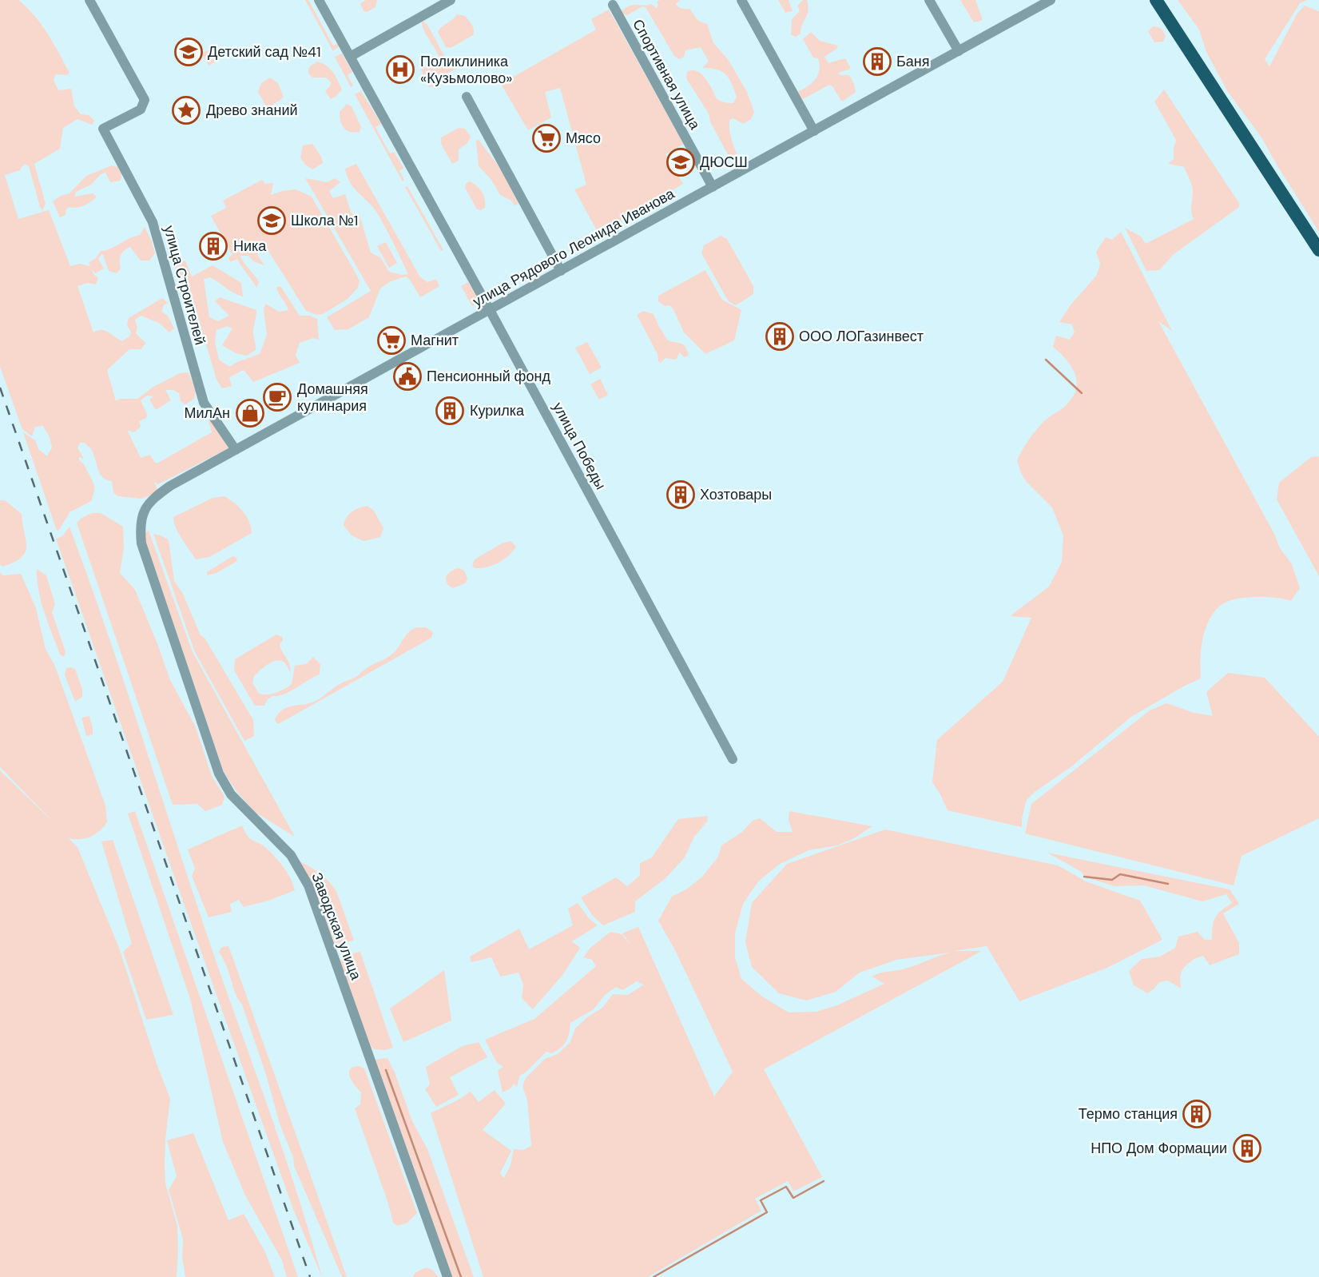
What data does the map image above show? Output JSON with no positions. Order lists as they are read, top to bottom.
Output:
{
  "streets": {
    "street": [
      "Спортивная улица",
      "улица Рядового Леонида Иванова",
      "улица Строителей",
      "улица Победы",
      "Заводская улица"
    ]
  },
  "crossings": [
    ["Спортивная улица", "улица Рядового Леонида Иванова"],
    ["улица Рядового Леонида Иванова", "улица Строителей"],
    ["улица Рядового Леонида Иванова", "улица Победы"],
    ["улица Рядового Леонида Иванова", "Заводская улица"]
  ],
  "places": {
    "school or university": ["Детский сад №41", "ДЮСШ", "Школа №1"],
    "building": [
      "Баня",
      "Ника",
      "ООО ЛОГазинвест",
      "Курилка",
      "Хозтовары",
      "Термо станция",
      "НПО Дом Формации"
    ],
    "hospital": ["Поликлиника «Кузьмолово»"],
    "place": ["Древо знаний"],
    "supermarket": ["Мясо", "Магнит"],
    "public building": ["Пенсионный фонд"],
    "cafe": ["Домашняя кулинария"],
    "shop": ["МилАн"]
  }
}
